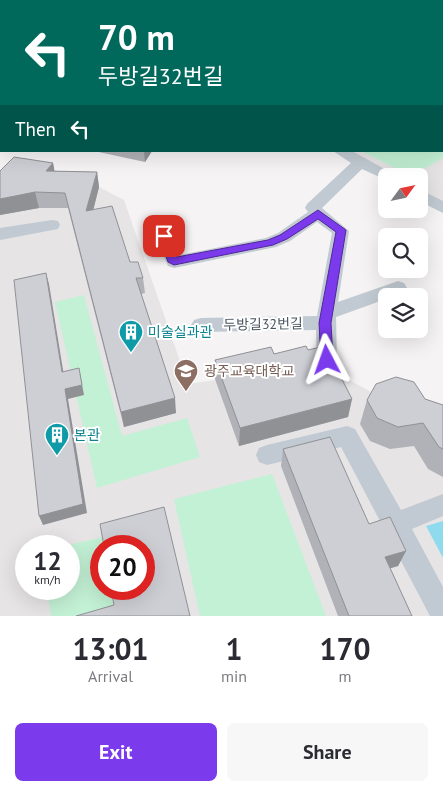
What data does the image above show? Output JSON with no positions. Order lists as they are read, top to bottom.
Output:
{
  "streets": {
    "lane": ["두방길32번길"]
  },
  "places": {
    "building": ["미술실과관", "본관"],
    "school or university": ["광주교육대학교"]
  },
  "north": "top right",
  "page": {
    "turn": ["70 m", "두방길32번길"],
    "then": "Then",
    "speed": "12 km/h",
    "limit": "20",
    "eta": [
      "13:01",
      "Arrival",
      "1",
      "min",
      "170",
      "m"
    ],
    "buttons": ["Exit", "Share"]
  }
}
